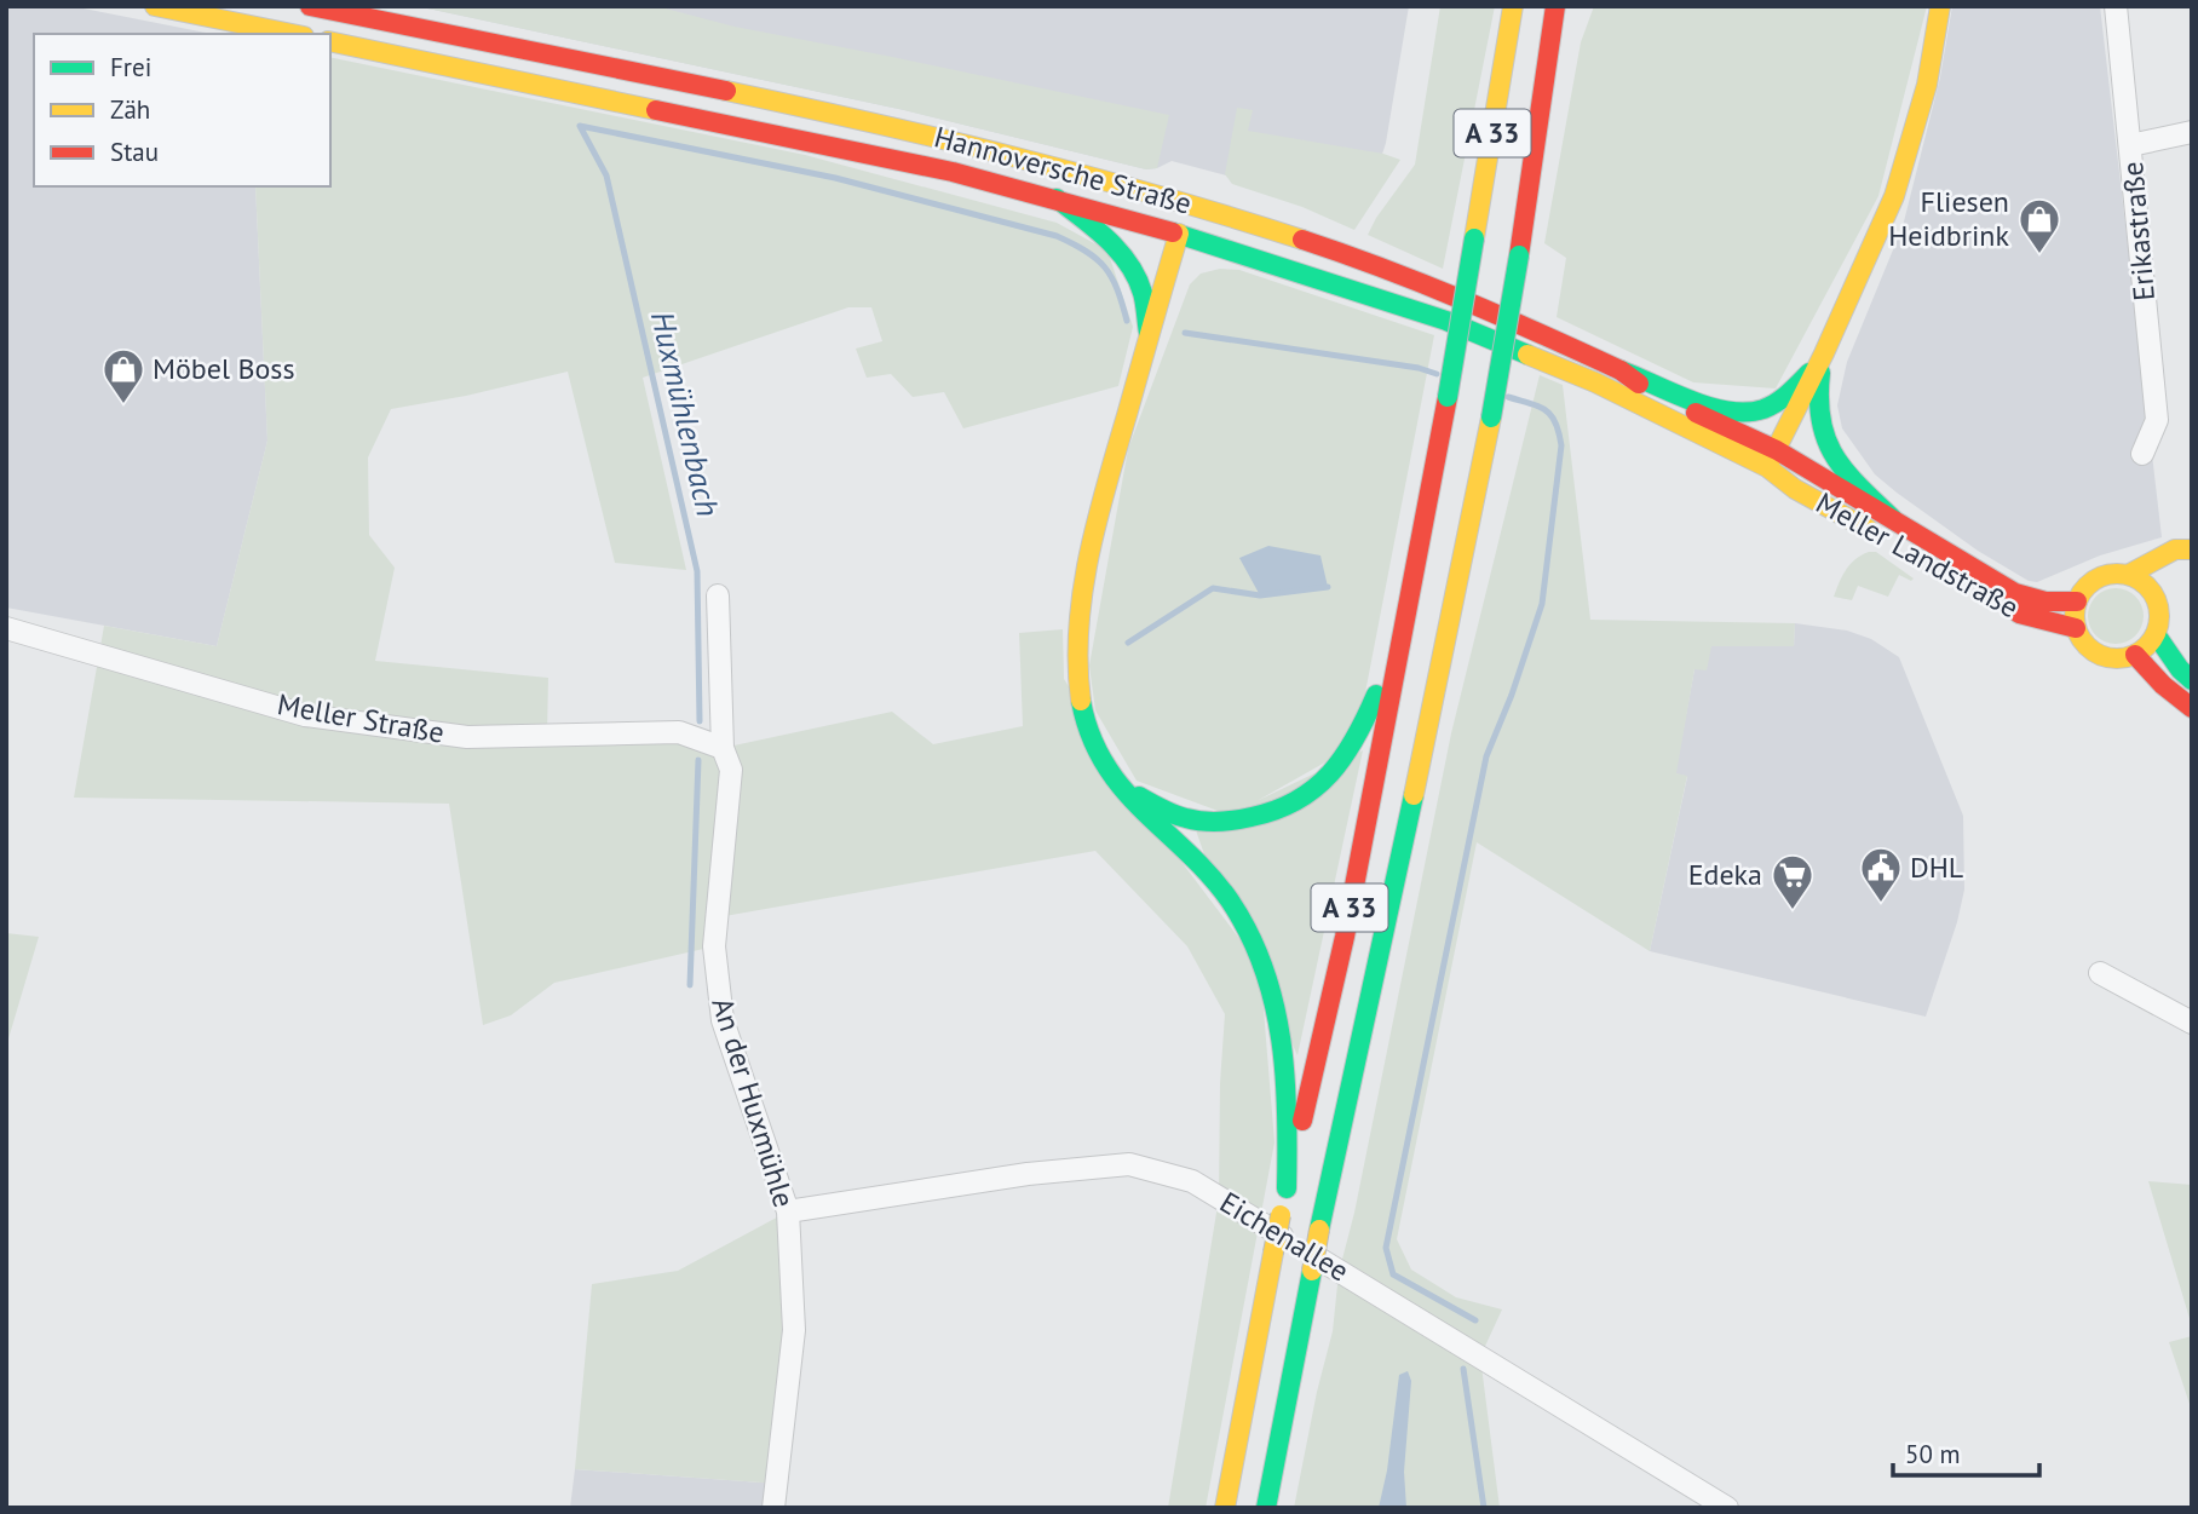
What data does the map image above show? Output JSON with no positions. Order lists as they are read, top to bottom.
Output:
{
  "streets": {
    "main road": ["A 33", "Hannoversche Straße", "Meller Landstraße"],
    "street": [
      "Erikastraße",
      "Meller Straße",
      "An der Huxmühle",
      "Eichenallee"
    ]
  },
  "crossings": [
    ["Hannoversche Straße", "Meller Landstraße"],
    ["Meller Straße", "An der Huxmühle"],
    ["An der Huxmühle", "Eichenallee"]
  ],
  "water": ["Huxmühlenbach"],
  "places": {
    "shop": ["Fliesen Heidbrink", "Möbel Boss"],
    "public building": ["DHL"],
    "supermarket": ["Edeka"]
  },
  "legend": ["Frei", "Zäh", "Stau"],
  "scale_bar": "50 m"
}
